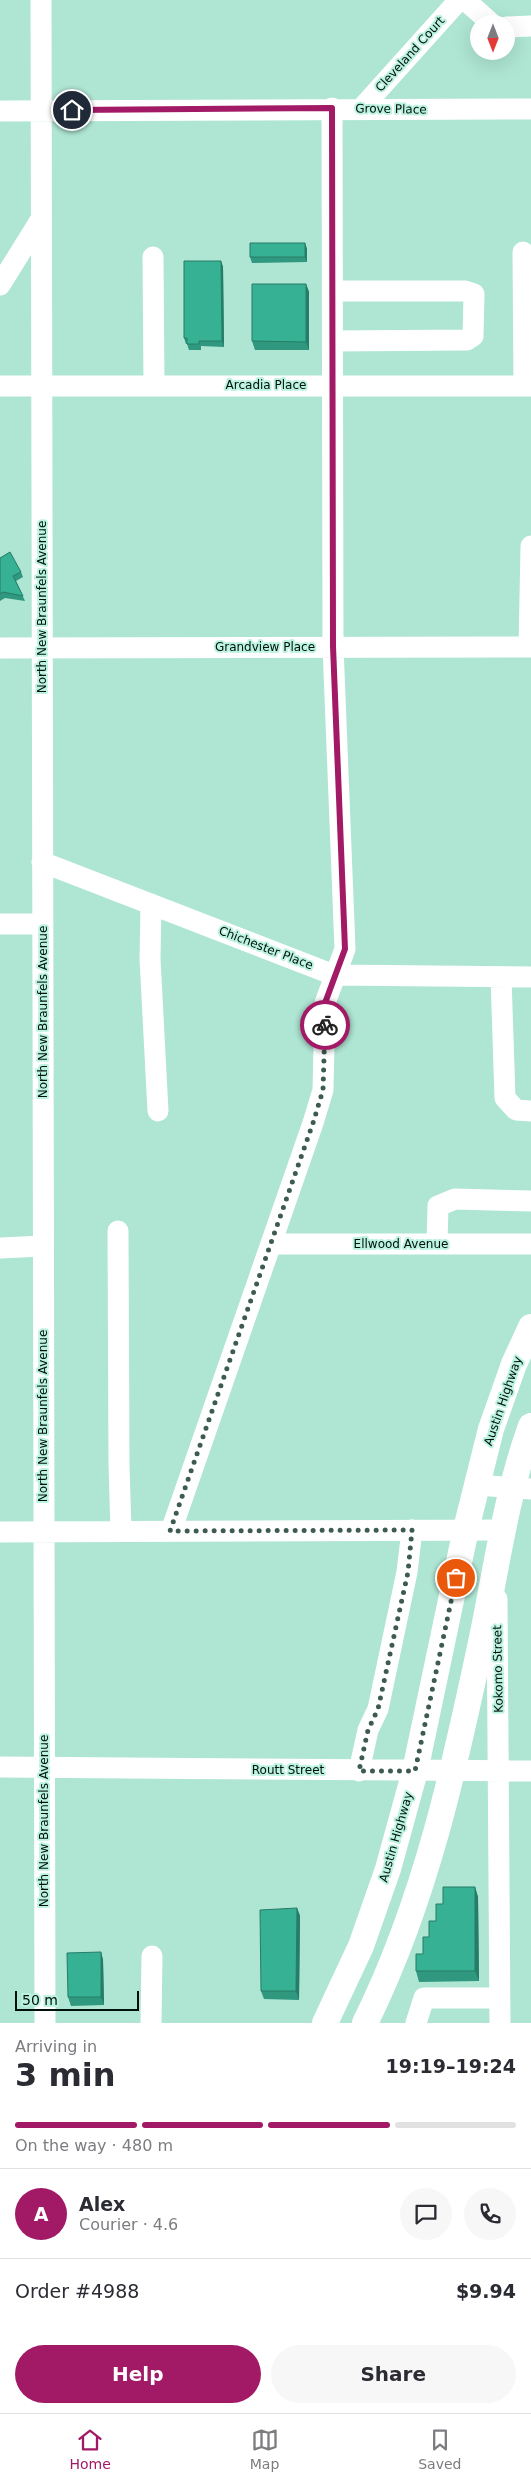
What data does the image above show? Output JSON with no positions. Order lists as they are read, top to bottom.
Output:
{
  "streets": {
    "main road": ["Austin Highway"],
    "street": [
      "Cleveland Court",
      "Grove Place",
      "Arcadia Place",
      "North New Braunfels Avenue",
      "Grandview Place",
      "Chichester Place",
      "Ellwood Avenue",
      "Kokomo Street",
      "Routt Street"
    ]
  },
  "crossings": [
    ["Cleveland Court", "Grove Place"],
    ["Grove Place", "North New Braunfels Avenue"],
    ["Arcadia Place", "North New Braunfels Avenue"],
    ["North New Braunfels Avenue", "Grandview Place"],
    ["North New Braunfels Avenue", "Chichester Place"],
    ["North New Braunfels Avenue", "Routt Street"],
    ["Austin Highway", "Routt Street"],
    ["Kokomo Street", "Routt Street"]
  ],
  "scale_bar": "50 m",
  "north": "bottom",
  "page": {
    "scale": "50 m",
    "heading": ["3 min", "Arriving in", "19:19–19:24"],
    "panel": [
      "Alex",
      "Courier · 4.6",
      "Order #4988",
      "$9.94"
    ],
    "bar": "On the way · 480 m",
    "round": "A",
    "buttons": ["Help", "Share"],
    "tabs": ["Home", "Map", "Saved"]
  }
}
